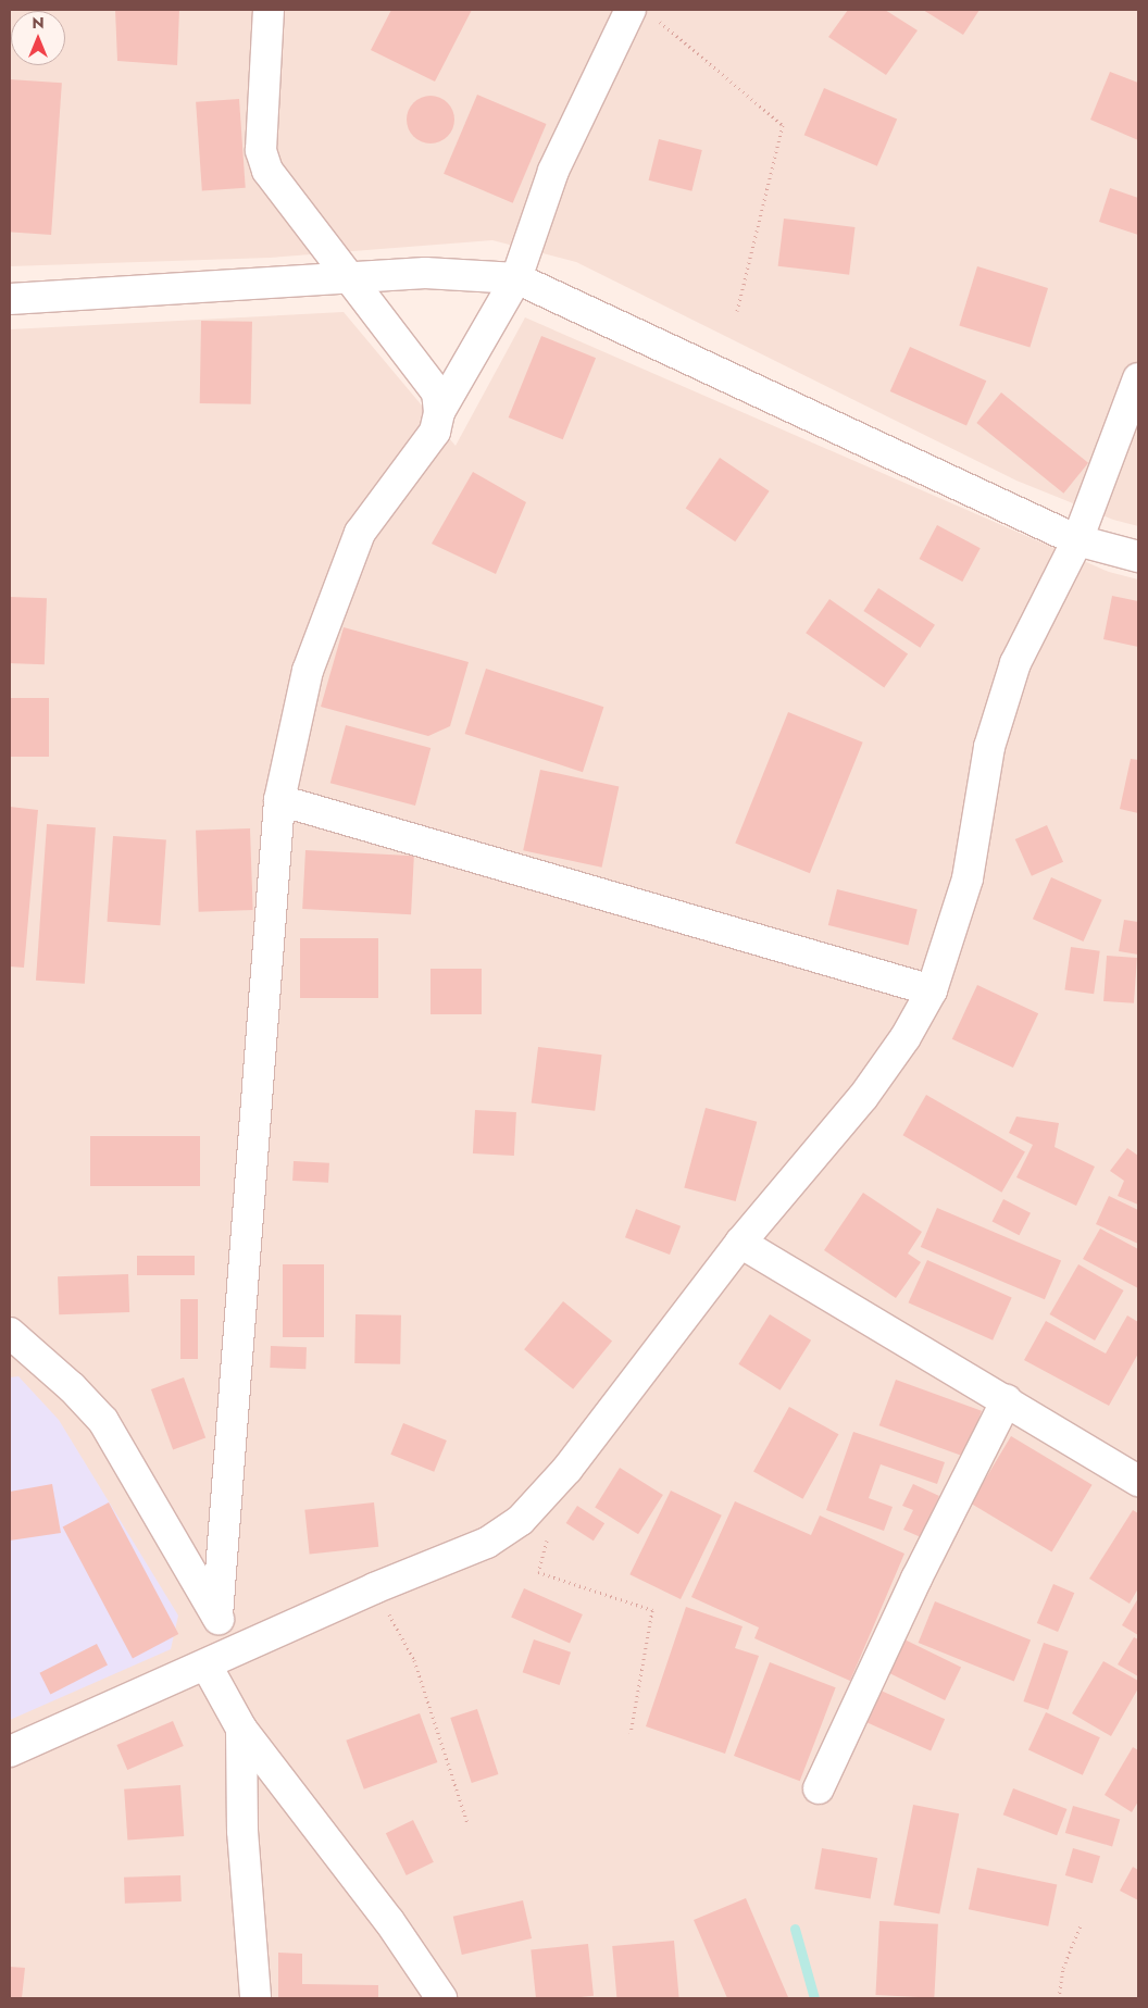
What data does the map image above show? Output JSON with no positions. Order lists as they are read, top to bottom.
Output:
{
  "north": "top"
}
